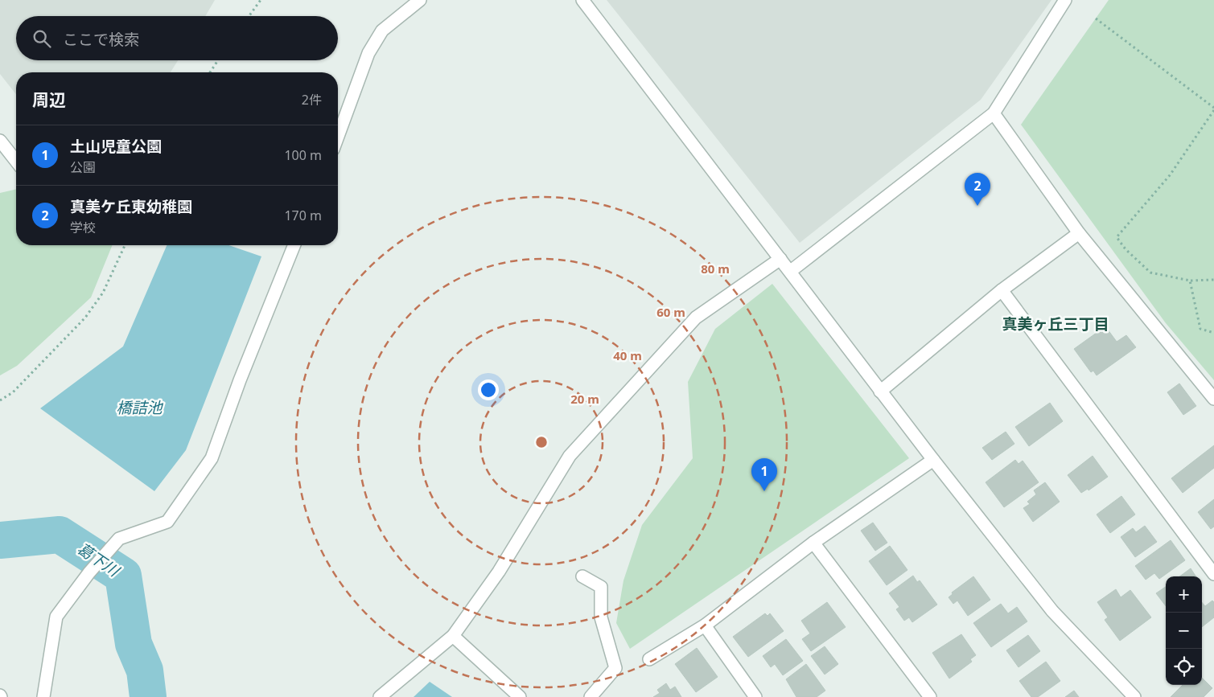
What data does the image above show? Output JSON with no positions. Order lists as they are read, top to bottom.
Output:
{
  "districts": ["真美ヶ丘三丁目"],
  "water": ["橋詰池", "葛下川"],
  "page": {
    "search": "ここで検索",
    "heading": ["周辺", "2件"],
    "list": [
      {
        "mark": "1",
        "name": "土山児童公園",
        "note": "公園",
        "value": "100 m"
      },
      {
        "mark": "2",
        "name": "真美ケ丘東幼稚園",
        "note": "学校",
        "value": "170 m"
      }
    ],
    "pins": ["2", "1"],
    "map_buttons": ["+", "−"]
  },
  "rings": [
    "80 m",
    "60 m",
    "40 m",
    "20 m"
  ]
}
